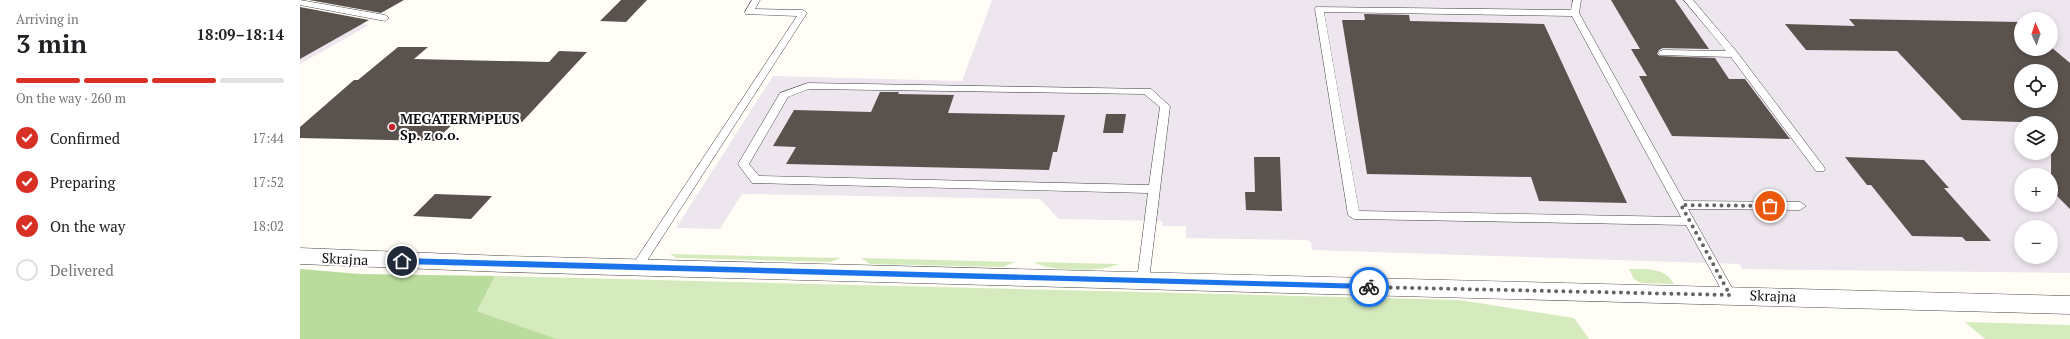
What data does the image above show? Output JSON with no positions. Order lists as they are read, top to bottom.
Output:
{
  "streets": {
    "street": ["Skrajna"]
  },
  "places": ["MEGATERM PLUS Sp. z o.o."],
  "north": "top",
  "page": {
    "heading": ["3 min", "Arriving in", "18:09–18:14"],
    "map_buttons": ["+", "−"],
    "bar": "On the way · 260 m",
    "list": [
      ["Confirmed", "17:44"],
      ["Preparing", "17:52"],
      ["On the way", "18:02"],
      "Delivered"
    ]
  }
}
